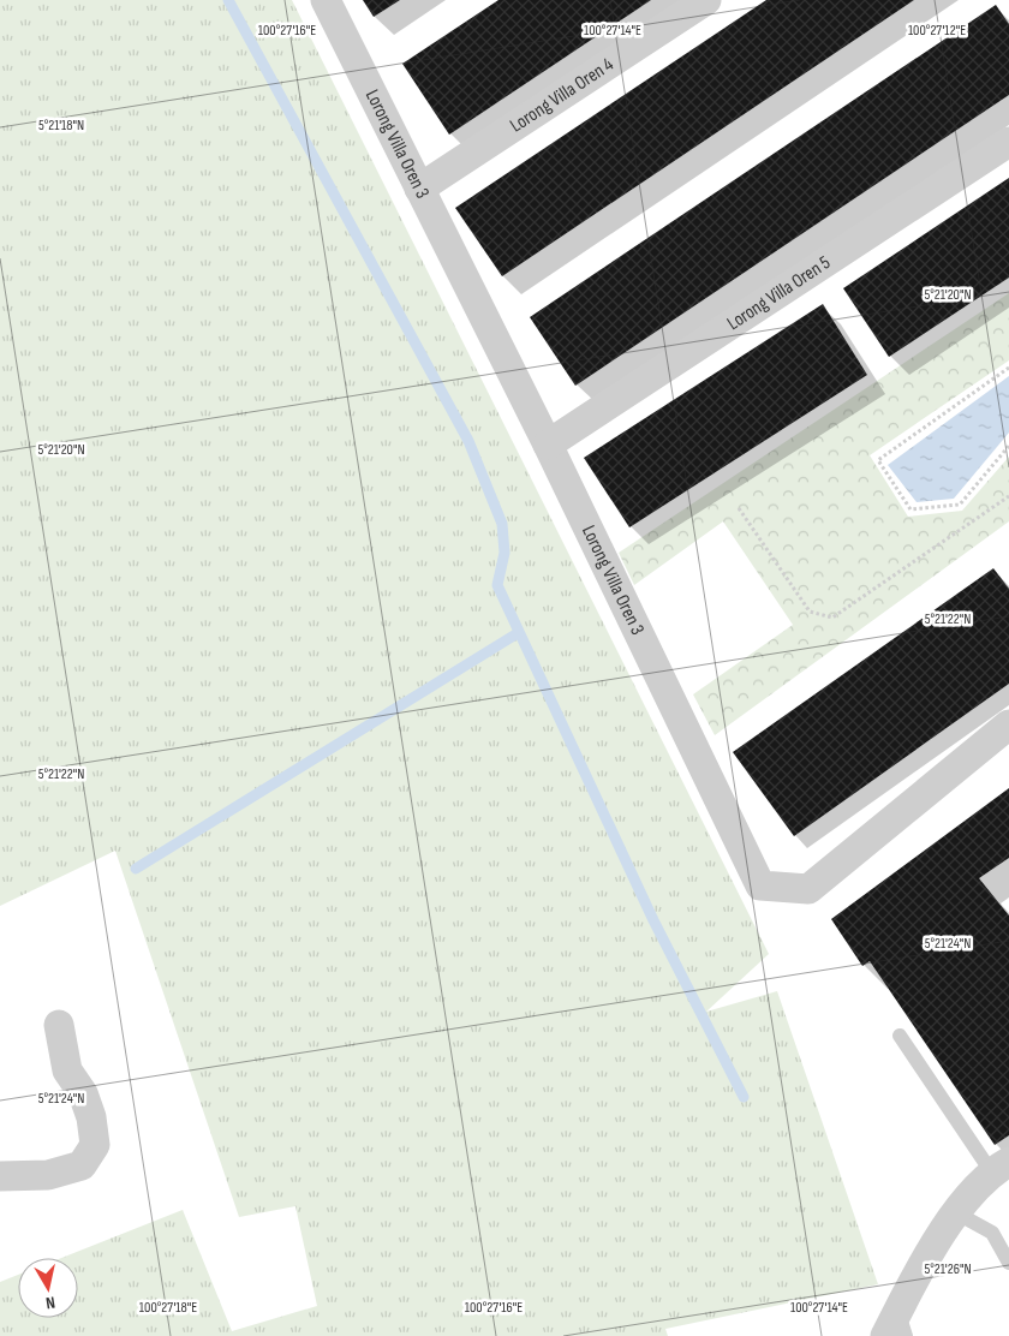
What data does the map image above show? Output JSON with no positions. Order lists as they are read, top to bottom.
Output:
{
  "streets": {
    "street": ["Lorong Villa Oren 4", "Lorong Villa Oren 3", "Lorong Villa Oren 5"]
  },
  "crossings": [
    ["Lorong Villa Oren 4", "Lorong Villa Oren 3"],
    ["Lorong Villa Oren 3", "Lorong Villa Oren 5"]
  ],
  "north": "bottom",
  "coordinates": [
    "100°27'12\"E",
    "100°27'16\"E",
    "100°27'14\"E",
    "5°21'18\"N",
    "5°21'20\"N",
    "5°21'22\"N",
    "5°21'24\"N",
    "5°21'26\"N",
    "100°27'18\"E"
  ]
}
